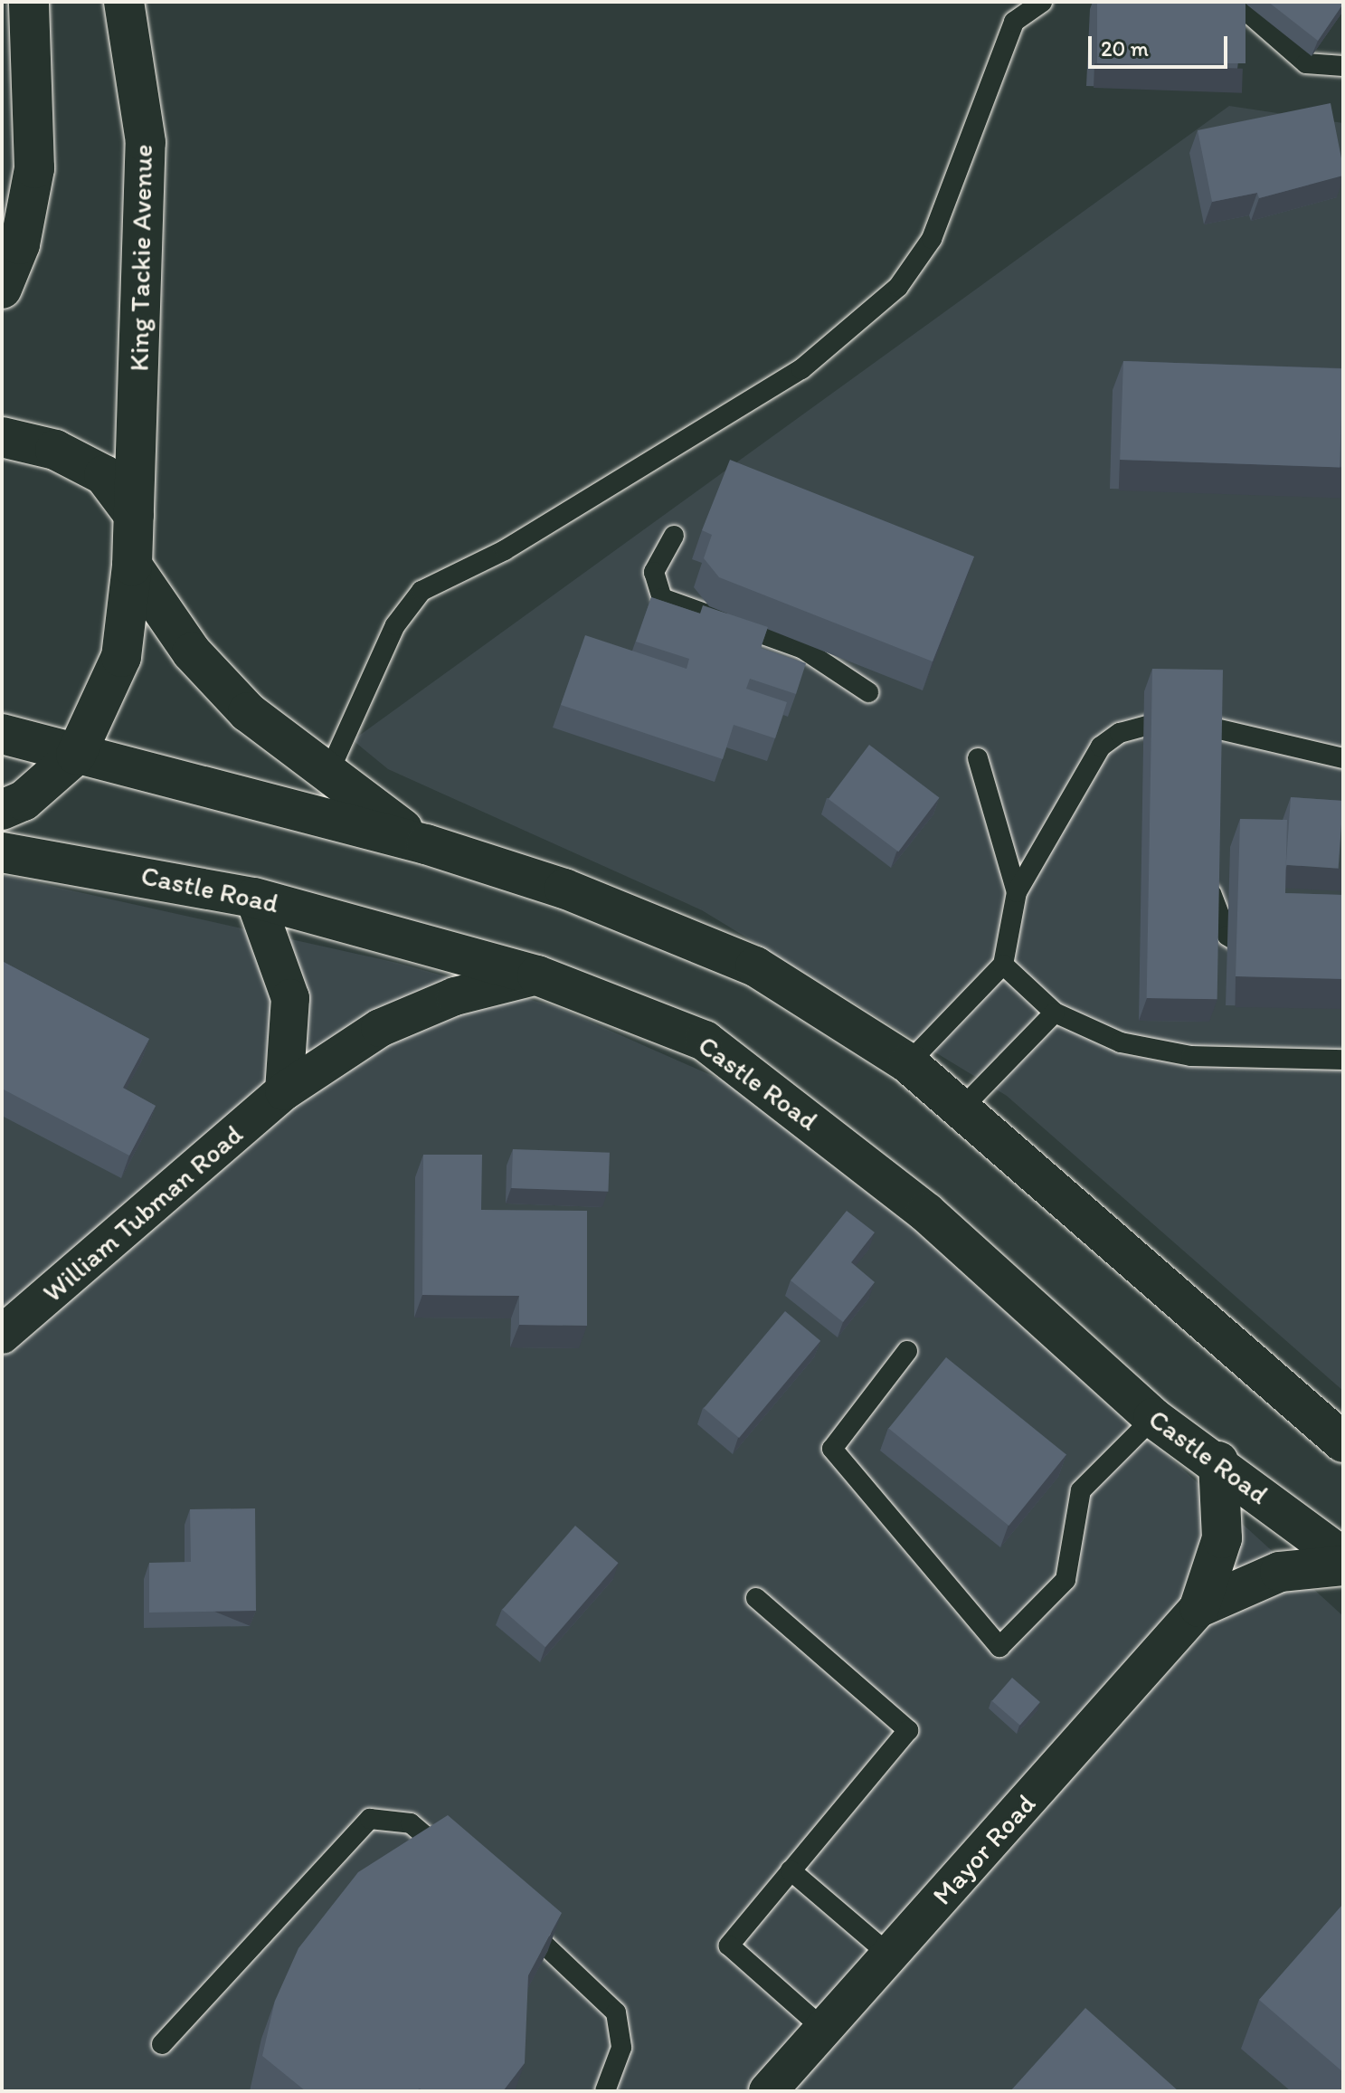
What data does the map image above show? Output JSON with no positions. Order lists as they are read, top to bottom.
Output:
{
  "streets": {
    "main road": ["King Tackie Avenue", "Castle Road"],
    "street": ["William Tubman Road", "Mayor Road"]
  },
  "crossings": [
    ["Castle Road", "William Tubman Road"]
  ],
  "scale_bar": "20 m"
}
